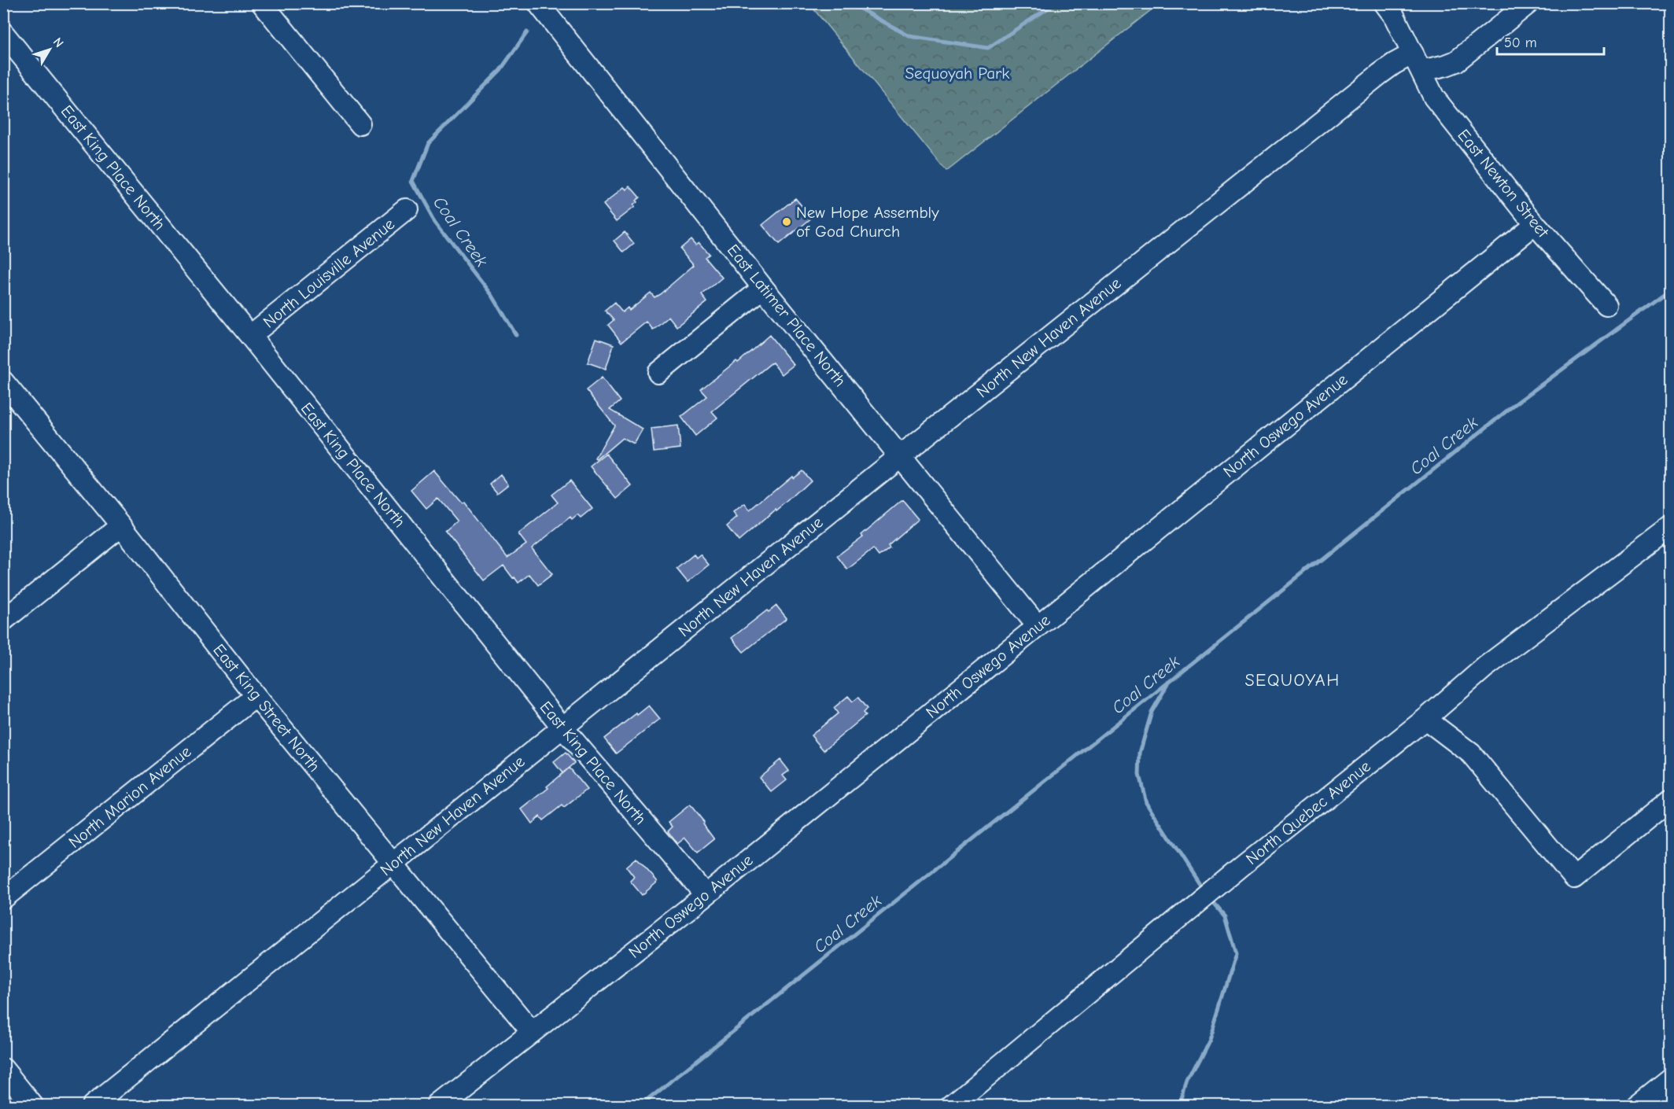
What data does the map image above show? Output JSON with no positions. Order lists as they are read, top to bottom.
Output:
{
  "streets": {
    "street": [
      "East King Place North",
      "East Newton Street",
      "North Louisville Avenue",
      "East Latimer Place North",
      "North New Haven Avenue",
      "North Oswego Avenue",
      "East King Street North",
      "North Marion Avenue",
      "North Quebec Avenue"
    ]
  },
  "crossings": [
    ["East King Place North", "North Louisville Avenue"],
    ["East King Place North", "North New Haven Avenue"],
    ["East King Place North", "North Oswego Avenue"],
    ["East Newton Street", "North New Haven Avenue"],
    ["East Newton Street", "North Oswego Avenue"],
    ["East Latimer Place North", "North New Haven Avenue"],
    ["East Latimer Place North", "North Oswego Avenue"],
    ["North New Haven Avenue", "East King Street North"],
    ["North Oswego Avenue", "East King Street North"],
    ["East King Street North", "North Marion Avenue"]
  ],
  "districts": ["SEQUOYAH"],
  "water": ["Coal Creek"],
  "parks": ["Sequoyah Park"],
  "places": ["New Hope Assembly of God Church"],
  "scale_bar": "50 m",
  "north": "top right"
}
